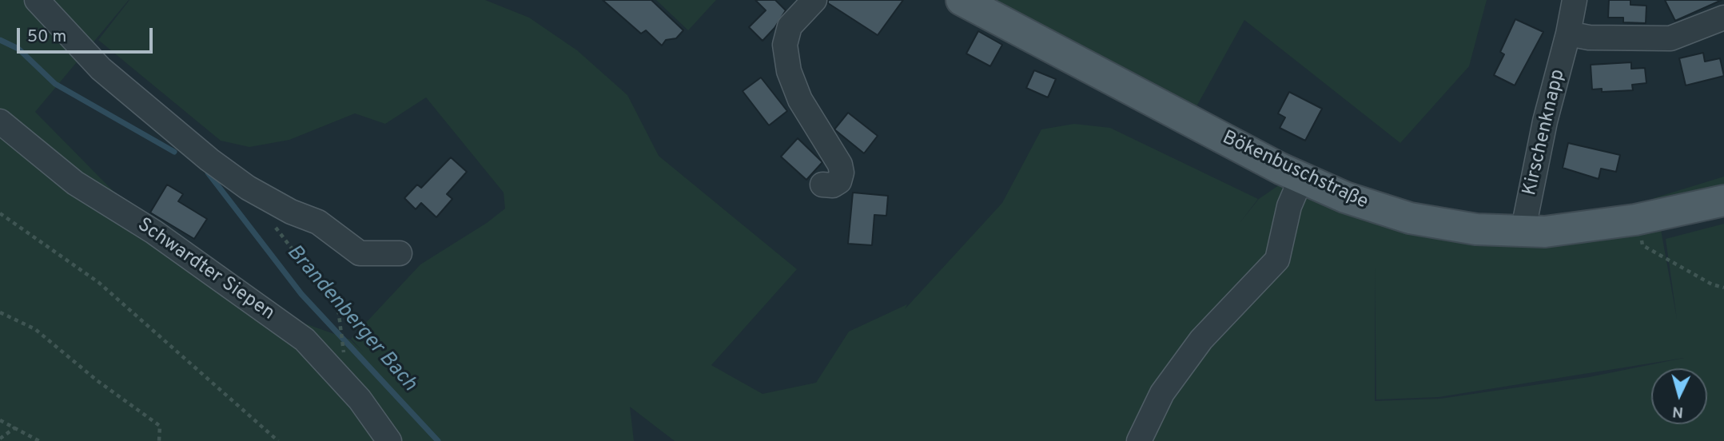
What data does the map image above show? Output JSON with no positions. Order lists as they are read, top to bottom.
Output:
{
  "streets": {
    "main road": ["Bökenbuschstraße"],
    "street": ["Kirschenknapp", "Schwardter Siepen"]
  },
  "crossings": [
    ["Kirschenknapp", "Bökenbuschstraße"]
  ],
  "water": ["Brandenberger Bach"],
  "scale_bar": "50 m",
  "north": "bottom"
}
